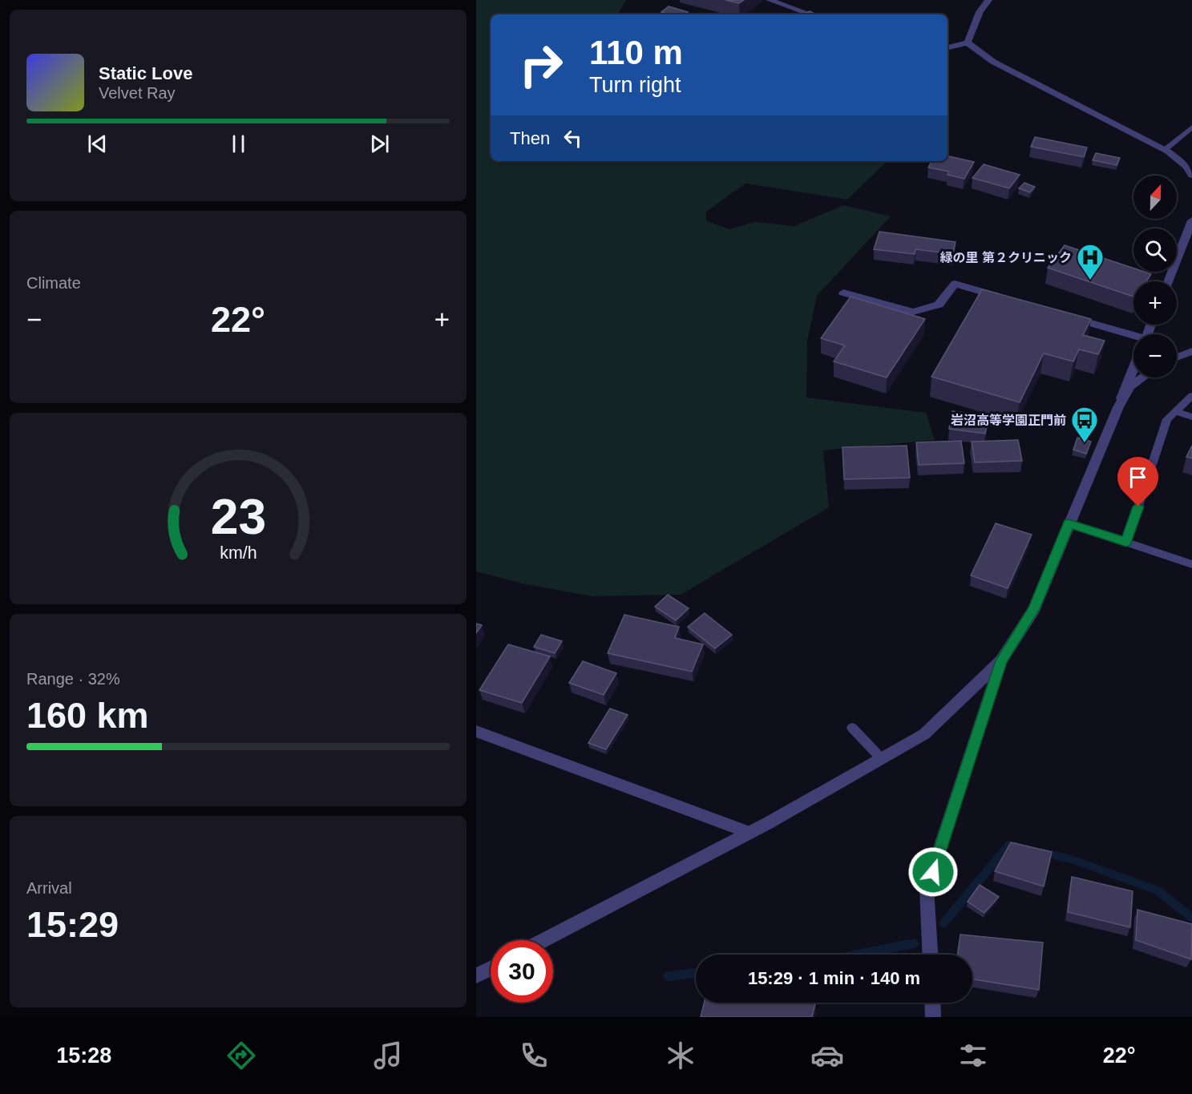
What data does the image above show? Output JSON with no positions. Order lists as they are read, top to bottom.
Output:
{
  "places": {
    "hospital": ["緑の里 第２クリニック"],
    "bus stop": ["岩沼高等学園正門前"]
  },
  "north": "top",
  "page": {
    "turn": ["110 m", "Turn right"],
    "song": ["Static Love", "Velvet Ray"],
    "then": "Then",
    "map_buttons": ["+", "−"],
    "tile": [
      "Climate",
      ["Range · 32%", "160 km"],
      ["Arrival", "15:29"]
    ],
    "heat": ["−", "22°", "+"],
    "limit": "30",
    "trip": "15:29 · 1 min · 140 m",
    "tabs": ["15:28", "22°"],
    "gauge": ["23", "km/h"]
  }
}
